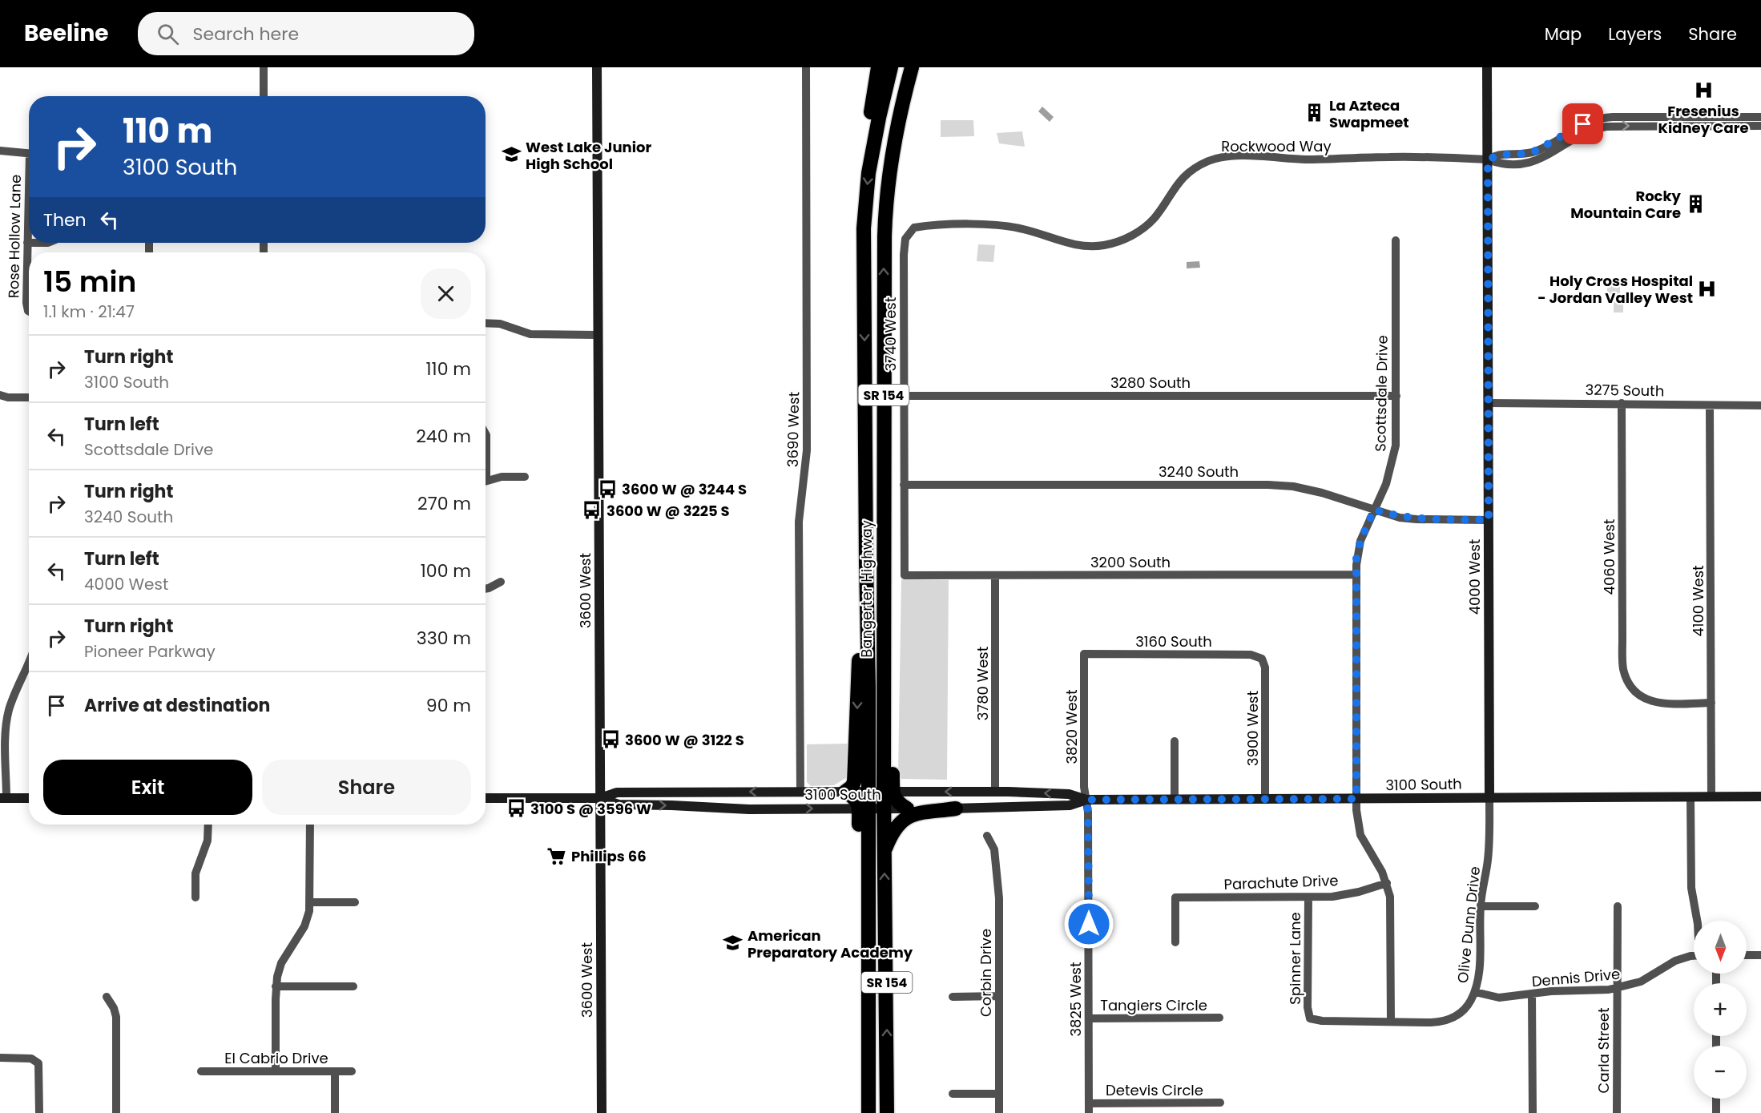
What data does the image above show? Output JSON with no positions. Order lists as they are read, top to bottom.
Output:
{
  "streets": {
    "highway": ["SR 154", "Bangerter Highway"],
    "main road": ["4000 West", "3600 West", "3100 South"],
    "street": [
      "Rockwood Way",
      "Rose Hollow Lane",
      "3740 West",
      "3280 South",
      "3275 South",
      "Scottsdale Drive",
      "3690 West",
      "3240 South",
      "4060 West",
      "3200 South",
      "4100 West",
      "3160 South",
      "3780 West",
      "3820 West",
      "3900 West",
      "Parachute Drive",
      "Olive Dunn Drive",
      "Spinner Lane",
      "Corbin Drive",
      "Dennis Drive",
      "3825 West",
      "Tangiers Circle",
      "Carla Street",
      "El Cabrio Drive",
      "Detevis Circle"
    ]
  },
  "crossings": [
    ["Rockwood Way", "3740 West"],
    ["Rockwood Way", "4000 West"],
    ["3740 West", "3280 South"],
    ["3740 West", "3240 South"],
    ["3740 West", "3200 South"],
    ["3280 South", "Scottsdale Drive"],
    ["3275 South", "4060 West"],
    ["3275 South", "4000 West"],
    ["3275 South", "4100 West"],
    ["Scottsdale Drive", "3240 South"],
    ["Scottsdale Drive", "3200 South"],
    ["Scottsdale Drive", "3100 South"],
    ["Scottsdale Drive", "Parachute Drive"],
    ["Scottsdale Drive", "Olive Dunn Drive"],
    ["3690 West", "3100 South"],
    ["3240 South", "4000 West"],
    ["4060 West", "4100 West"],
    ["3200 South", "3780 West"],
    ["4000 West", "3100 South"],
    ["4000 West", "Olive Dunn Drive"],
    ["Bangerter Highway", "3100 South"],
    ["3600 West", "3100 South"],
    ["4100 West", "3100 South"],
    ["3160 South", "3820 West"],
    ["3160 South", "3900 West"],
    ["3780 West", "3100 South"],
    ["3820 West", "3100 South"],
    ["3820 West", "3825 West"],
    ["3900 West", "3100 South"],
    ["3100 South", "Olive Dunn Drive"],
    ["3100 South", "3825 West"],
    ["Parachute Drive", "Spinner Lane"],
    ["Olive Dunn Drive", "Spinner Lane"],
    ["Olive Dunn Drive", "Dennis Drive"],
    ["Dennis Drive", "Carla Street"],
    ["3825 West", "Tangiers Circle"],
    ["3825 West", "Detevis Circle"]
  ],
  "places": {
    "hospital": ["Fresenius Kidney Care", "Holy Cross Hospital - Jordan Valley West"],
    "building": ["La Azteca Swapmeet", "Rocky Mountain Care"],
    "school or university": ["West Lake Junior High School", "American Preparatory Academy"],
    "bus stop": [
      "3600 W @ 3244 S",
      "3600 W @ 3225 S",
      "3600 W @ 3122 S",
      "3100 S @ 3596 W"
    ],
    "supermarket": ["Phillips 66"]
  },
  "north": "bottom",
  "page": {
    "header": "Beeline",
    "search": "Search here",
    "nav": ["Map", "Layers", "Share"],
    "turn": ["110 m", "3100 South"],
    "then": "Then",
    "heading": ["15 min", "1.1 km · 21:47"],
    "list": [
      {
        "name": "Turn right",
        "note": "3100 South",
        "value": "110 m"
      },
      {
        "name": "Turn left",
        "note": "Scottsdale Drive",
        "value": "240 m"
      },
      {
        "name": "Turn right",
        "note": "3240 South",
        "value": "270 m"
      },
      {
        "name": "Turn left",
        "note": "4000 West",
        "value": "100 m"
      },
      {
        "name": "Turn right",
        "note": "Pioneer Parkway",
        "value": "330 m"
      },
      {
        "name": "Arrive at destination",
        "value": "90 m"
      }
    ],
    "buttons": ["Exit", "Share"],
    "map_buttons": ["+", "−"]
  }
}
